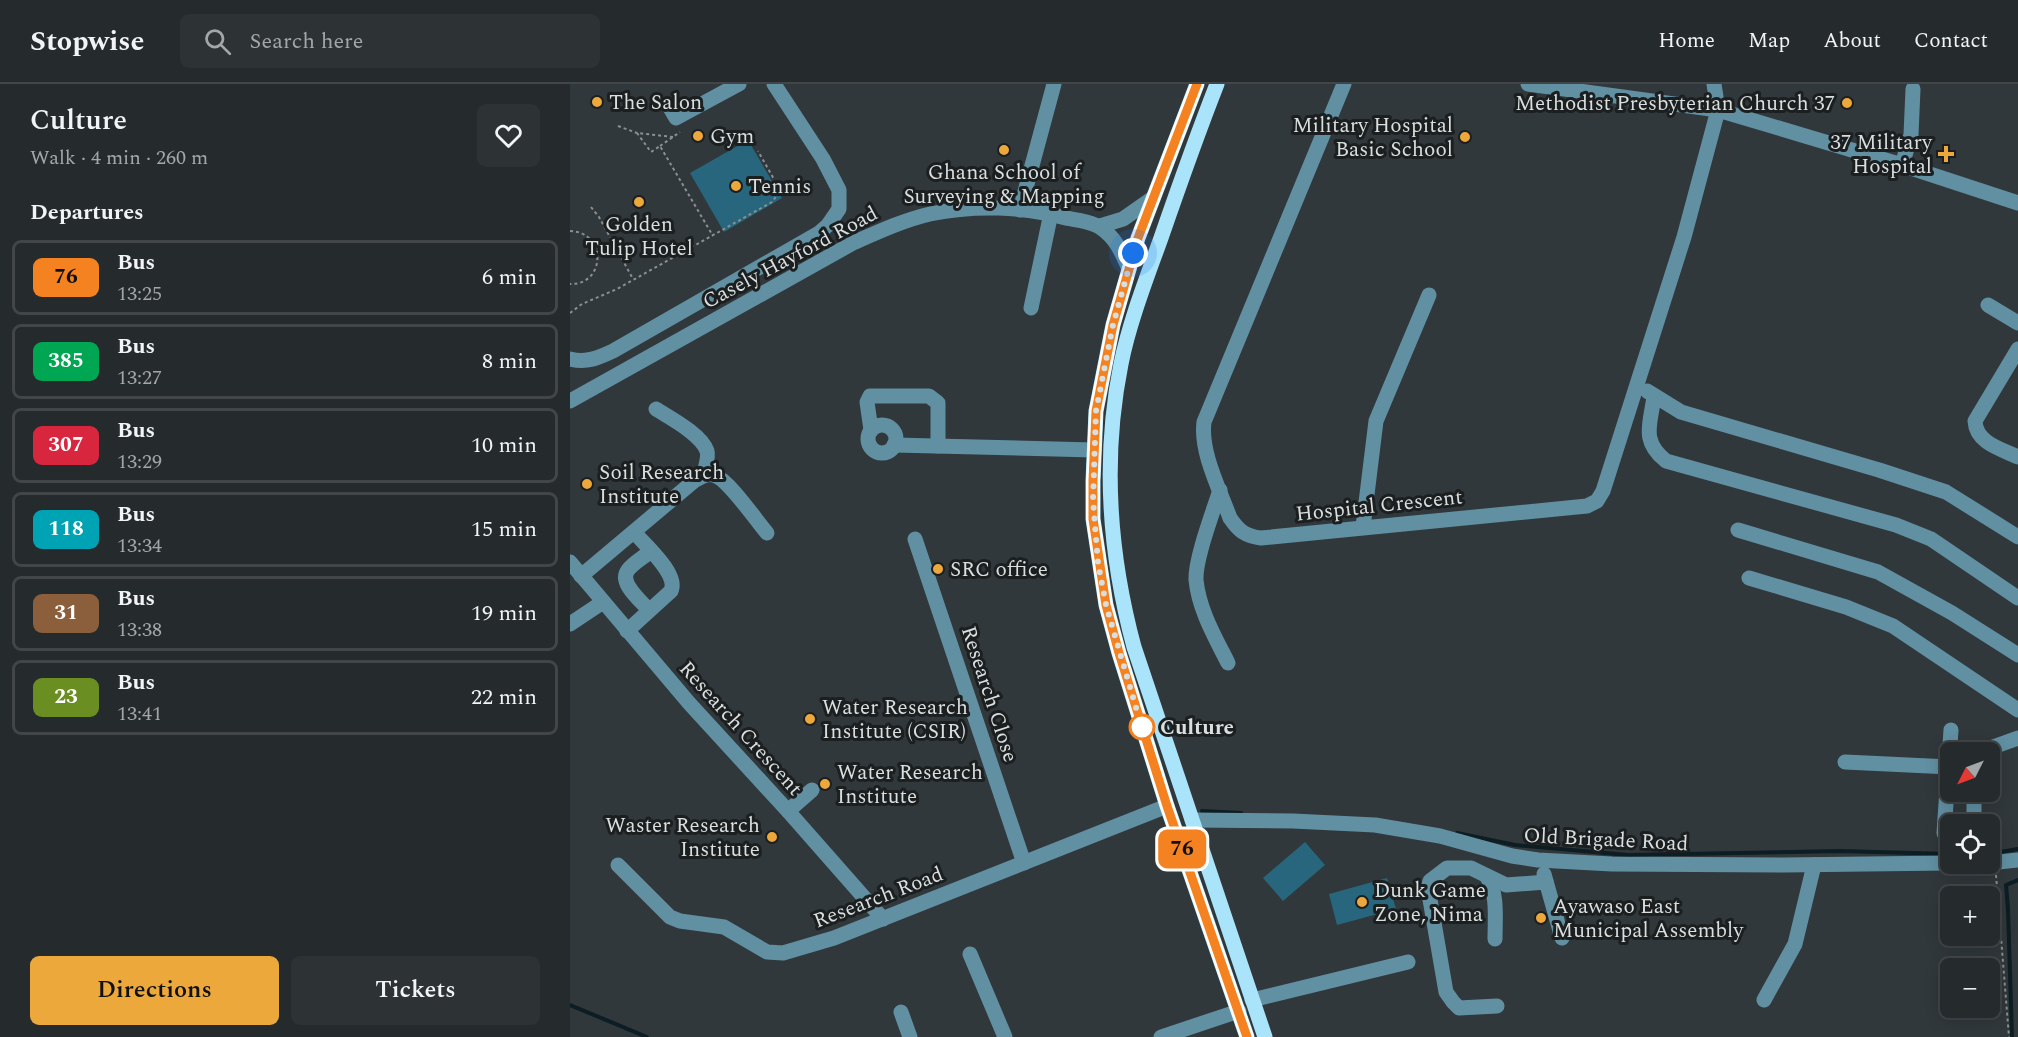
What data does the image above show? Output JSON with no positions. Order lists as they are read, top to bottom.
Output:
{
  "streets": {
    "street": [
      "Casely Hayford Road",
      "Hospital Crescent",
      "Research Close",
      "Research Crescent",
      "Old Brigade Road",
      "Research Road"
    ]
  },
  "crossings": [
    ["Research Close", "Research Road"],
    ["Research Crescent", "Research Road"]
  ],
  "places": {
    "other": [
      "The Salon",
      "Methodist Presbyterian Church 37",
      "Gym",
      "Military Hospital Basic School",
      "Ghana School of Surveying & Mapping",
      "Tennis",
      "Golden Tulip Hotel",
      "Soil Research Institute",
      "SRC office",
      "Water Research Institute (CSIR)",
      "Culture",
      "Water Research Institute",
      "Waster Research Institute",
      "Dunk Game Zone, Nima",
      "Ayawaso East Municipal Assembly"
    ],
    "health": ["37 Military Hospital"]
  },
  "lines": ["bus line 76"],
  "north": "bottom left",
  "page": {
    "header": "Stopwise",
    "search": "Search here",
    "nav": [
      "Home",
      "Map",
      "About",
      "Contact"
    ],
    "heading": [
      ["Culture", "Walk · 4 min · 260 m"],
      "Departures"
    ],
    "on_map": "76",
    "list": [
      {
        "mark": "76",
        "name": "Bus",
        "note": "13:25",
        "value": "6 min"
      },
      {
        "mark": "385",
        "name": "Bus",
        "note": "13:27",
        "value": "8 min"
      },
      {
        "mark": "307",
        "name": "Bus",
        "note": "13:29",
        "value": "10 min"
      },
      {
        "mark": "118",
        "name": "Bus",
        "note": "13:34",
        "value": "15 min"
      },
      {
        "mark": "31",
        "name": "Bus",
        "note": "13:38",
        "value": "19 min"
      },
      {
        "mark": "23",
        "name": "Bus",
        "note": "13:41",
        "value": "22 min"
      }
    ],
    "map_buttons": ["+", "−"],
    "buttons": ["Directions", "Tickets"]
  }
}
